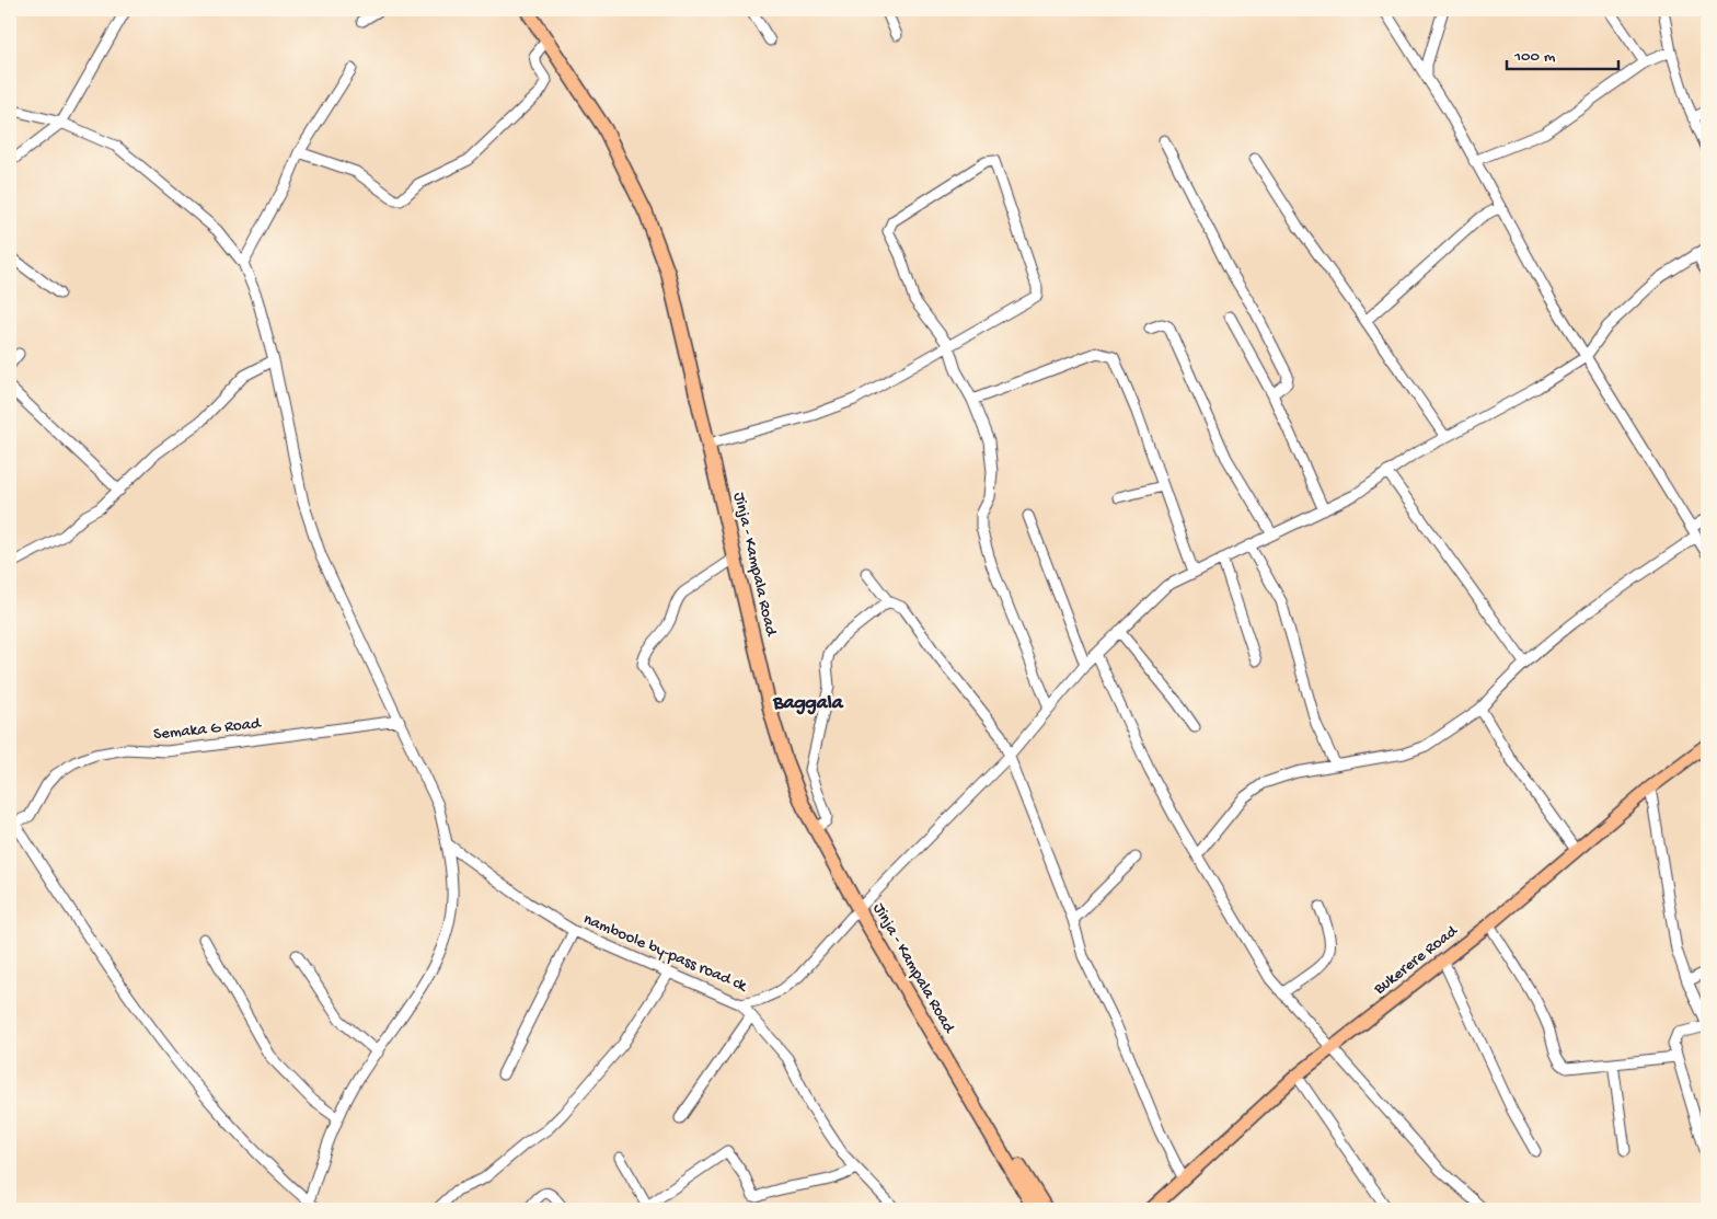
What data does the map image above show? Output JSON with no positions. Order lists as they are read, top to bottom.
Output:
{
  "streets": {
    "highway": ["Jinja - Kampala Road"],
    "main road": ["Bukerere Road"],
    "street": ["Semaka G Road", "namboole by-pass road ck"]
  },
  "crossings": [
    ["Jinja - Kampala Road", "namboole by-pass road ck"]
  ],
  "districts": ["Baggala"],
  "scale_bar": "100 m"
}
